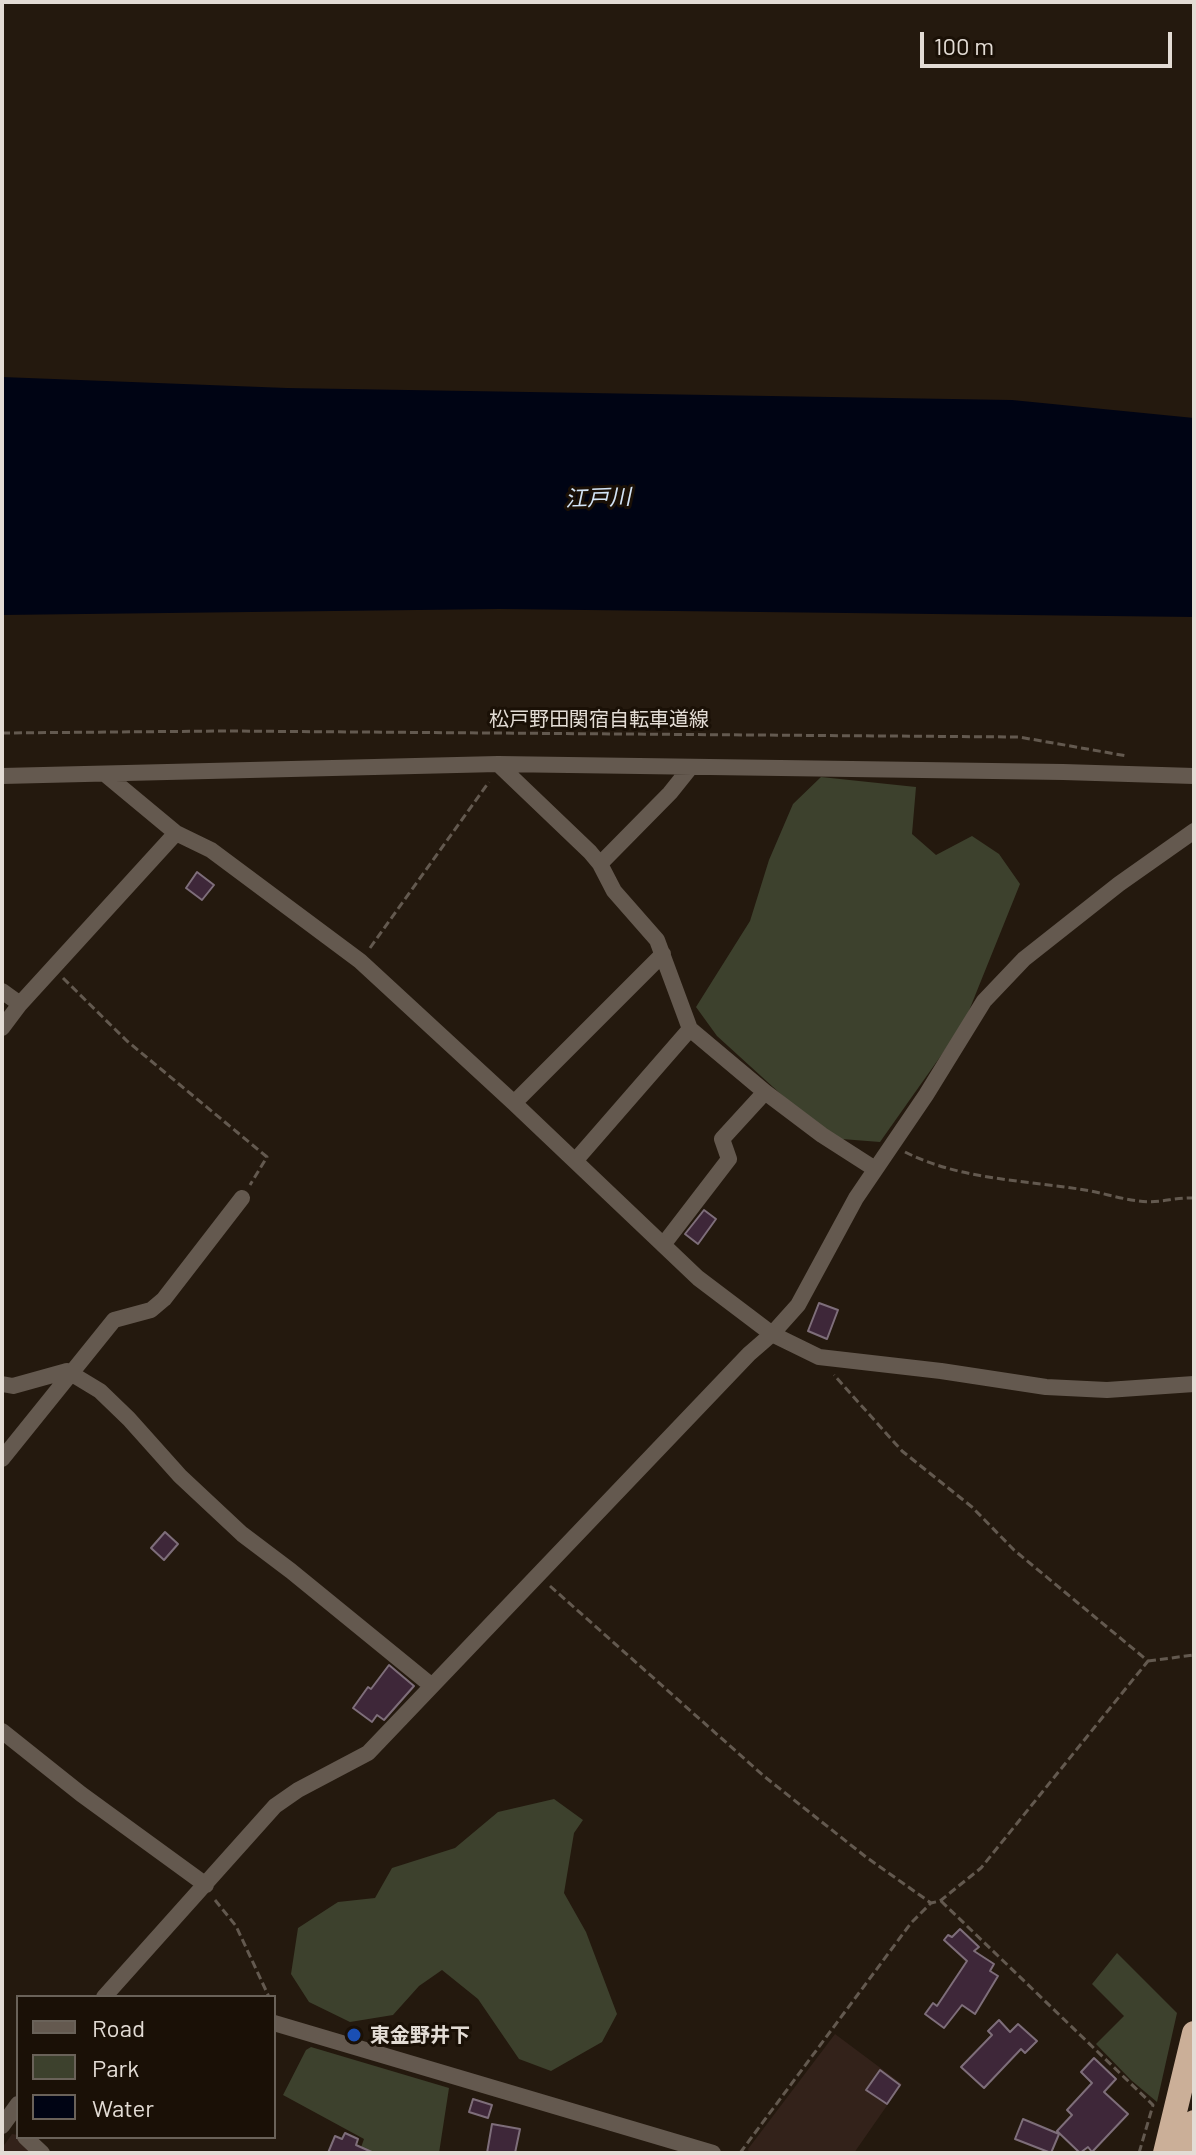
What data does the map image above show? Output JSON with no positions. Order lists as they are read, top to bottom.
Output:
{
  "streets": {
    "path": ["松戸野田関宿自転車道線"]
  },
  "water": ["江戸川"],
  "places": ["東金野井下"],
  "legend": ["Road", "Park", "Water"],
  "scale_bar": "100 m"
}
